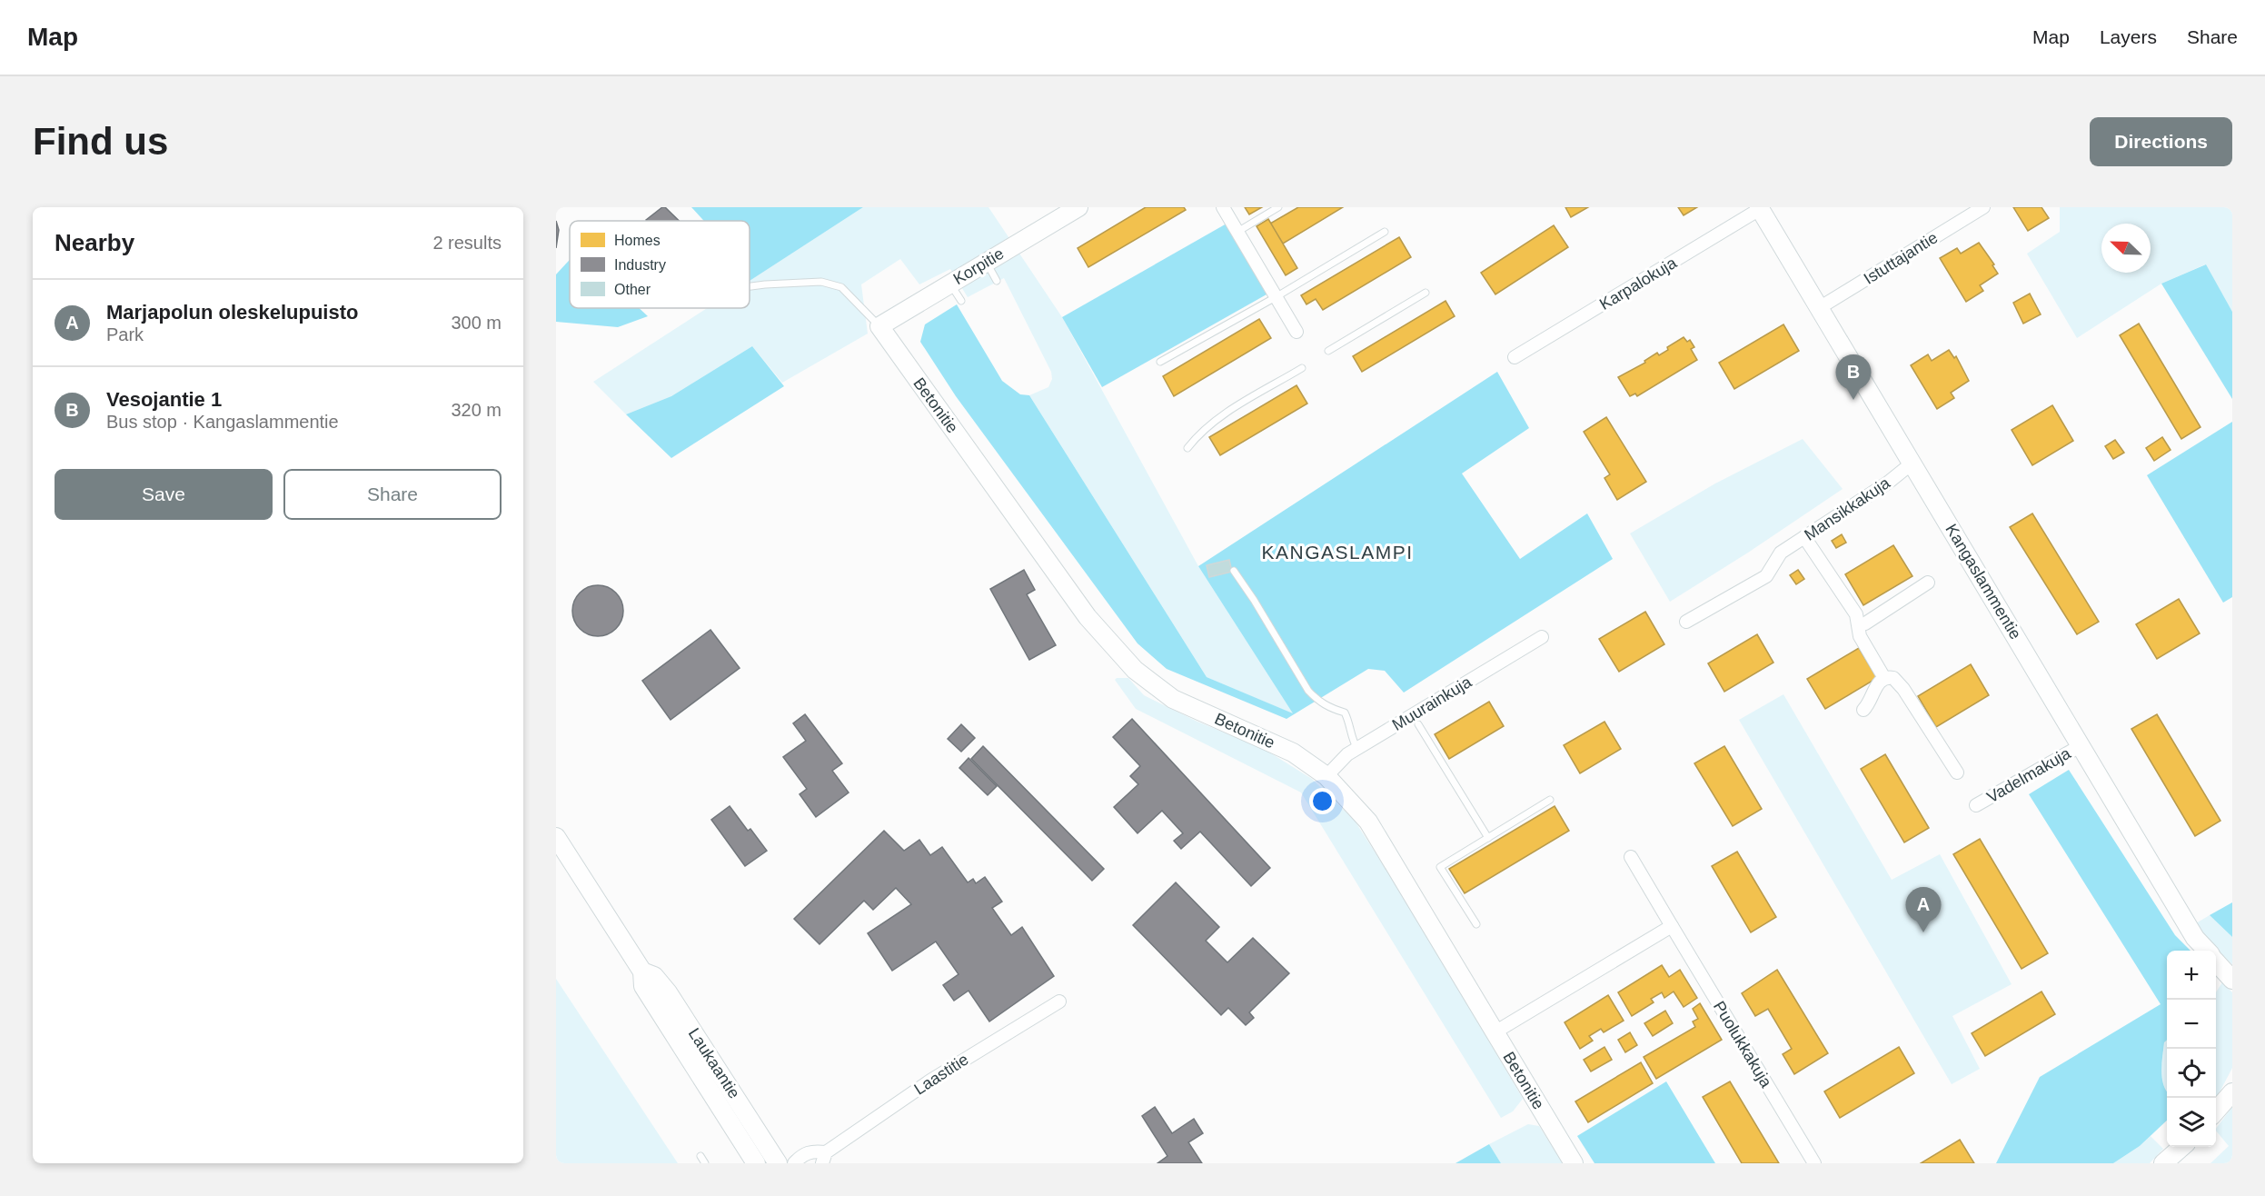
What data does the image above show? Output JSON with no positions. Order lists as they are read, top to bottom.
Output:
{
  "streets": {
    "street": [
      "Istuttajantie",
      "Korpitie",
      "Karpalokuja",
      "Betonitie",
      "Mansikkakuja",
      "Kangaslammentie",
      "Muurainkuja",
      "Vadelmakuja",
      "Puolukkakuja",
      "Laukaantie",
      "Laastitie"
    ]
  },
  "crossings": [
    ["Istuttajantie", "Kangaslammentie"],
    ["Korpitie", "Betonitie"],
    ["Karpalokuja", "Kangaslammentie"],
    ["Betonitie", "Muurainkuja"],
    ["Mansikkakuja", "Kangaslammentie"],
    ["Kangaslammentie", "Vadelmakuja"]
  ],
  "districts": ["KANGASLAMPI"],
  "legend": ["Homes", "Industry", "Other"],
  "north": "top left",
  "page": {
    "header": "Map",
    "nav": ["Map", "Layers", "Share"],
    "buttons": [
      "Directions",
      ["Save", "Share"]
    ],
    "title": "Find us",
    "heading": ["Nearby", "2 results"],
    "list": [
      {
        "mark": "A",
        "name": "Marjapolun oleskelupuisto",
        "note": "Park",
        "value": "300 m"
      },
      {
        "mark": "B",
        "name": "Vesojantie 1",
        "note": "Bus stop · Kangaslammentie",
        "value": "320 m"
      }
    ],
    "pins": ["B", "A"],
    "map_buttons": ["+", "−"]
  }
}
